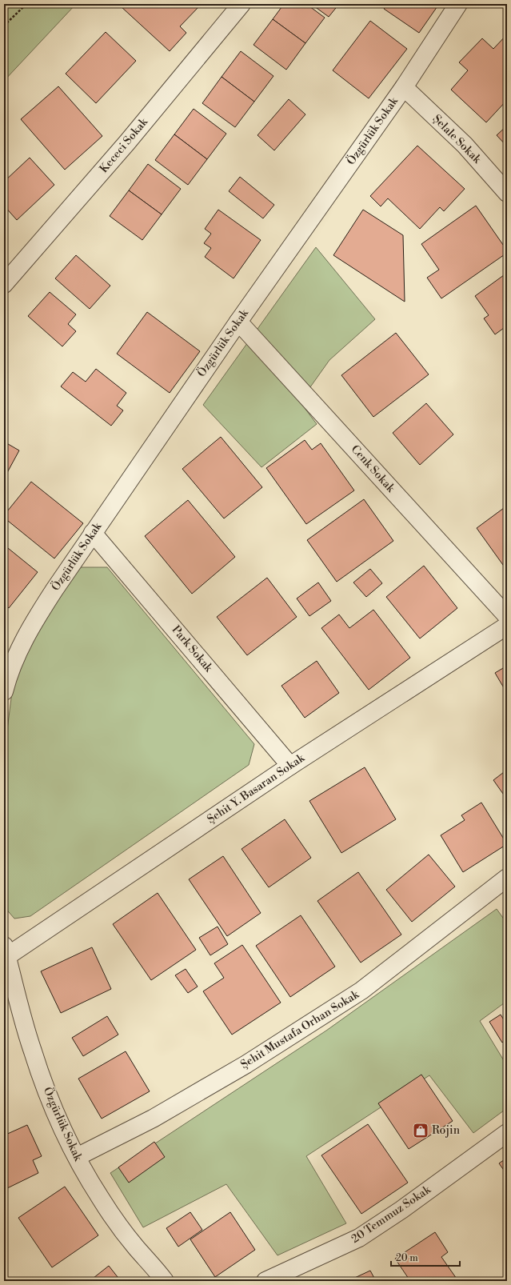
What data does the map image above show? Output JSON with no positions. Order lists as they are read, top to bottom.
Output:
{
  "streets": {
    "street": [
      "Özgürlük Sokak",
      "Şelale Sokak",
      "Kececi Sokak",
      "Cenk Sokak",
      "Park Sokak",
      "Şehit Y. Basaran Sokak",
      "Şehit Mustafa Orhan Sokak",
      "20 Temmuz Sokak"
    ]
  },
  "crossings": [
    ["Özgürlük Sokak", "Şelale Sokak"],
    ["Özgürlük Sokak", "Cenk Sokak"],
    ["Özgürlük Sokak", "Park Sokak"],
    ["Özgürlük Sokak", "Şehit Y. Basaran Sokak"],
    ["Özgürlük Sokak", "Şehit Mustafa Orhan Sokak"],
    ["Park Sokak", "Şehit Y. Basaran Sokak"]
  ],
  "places": {
    "shop": ["Rojin"]
  },
  "scale_bar": "20 m"
}
